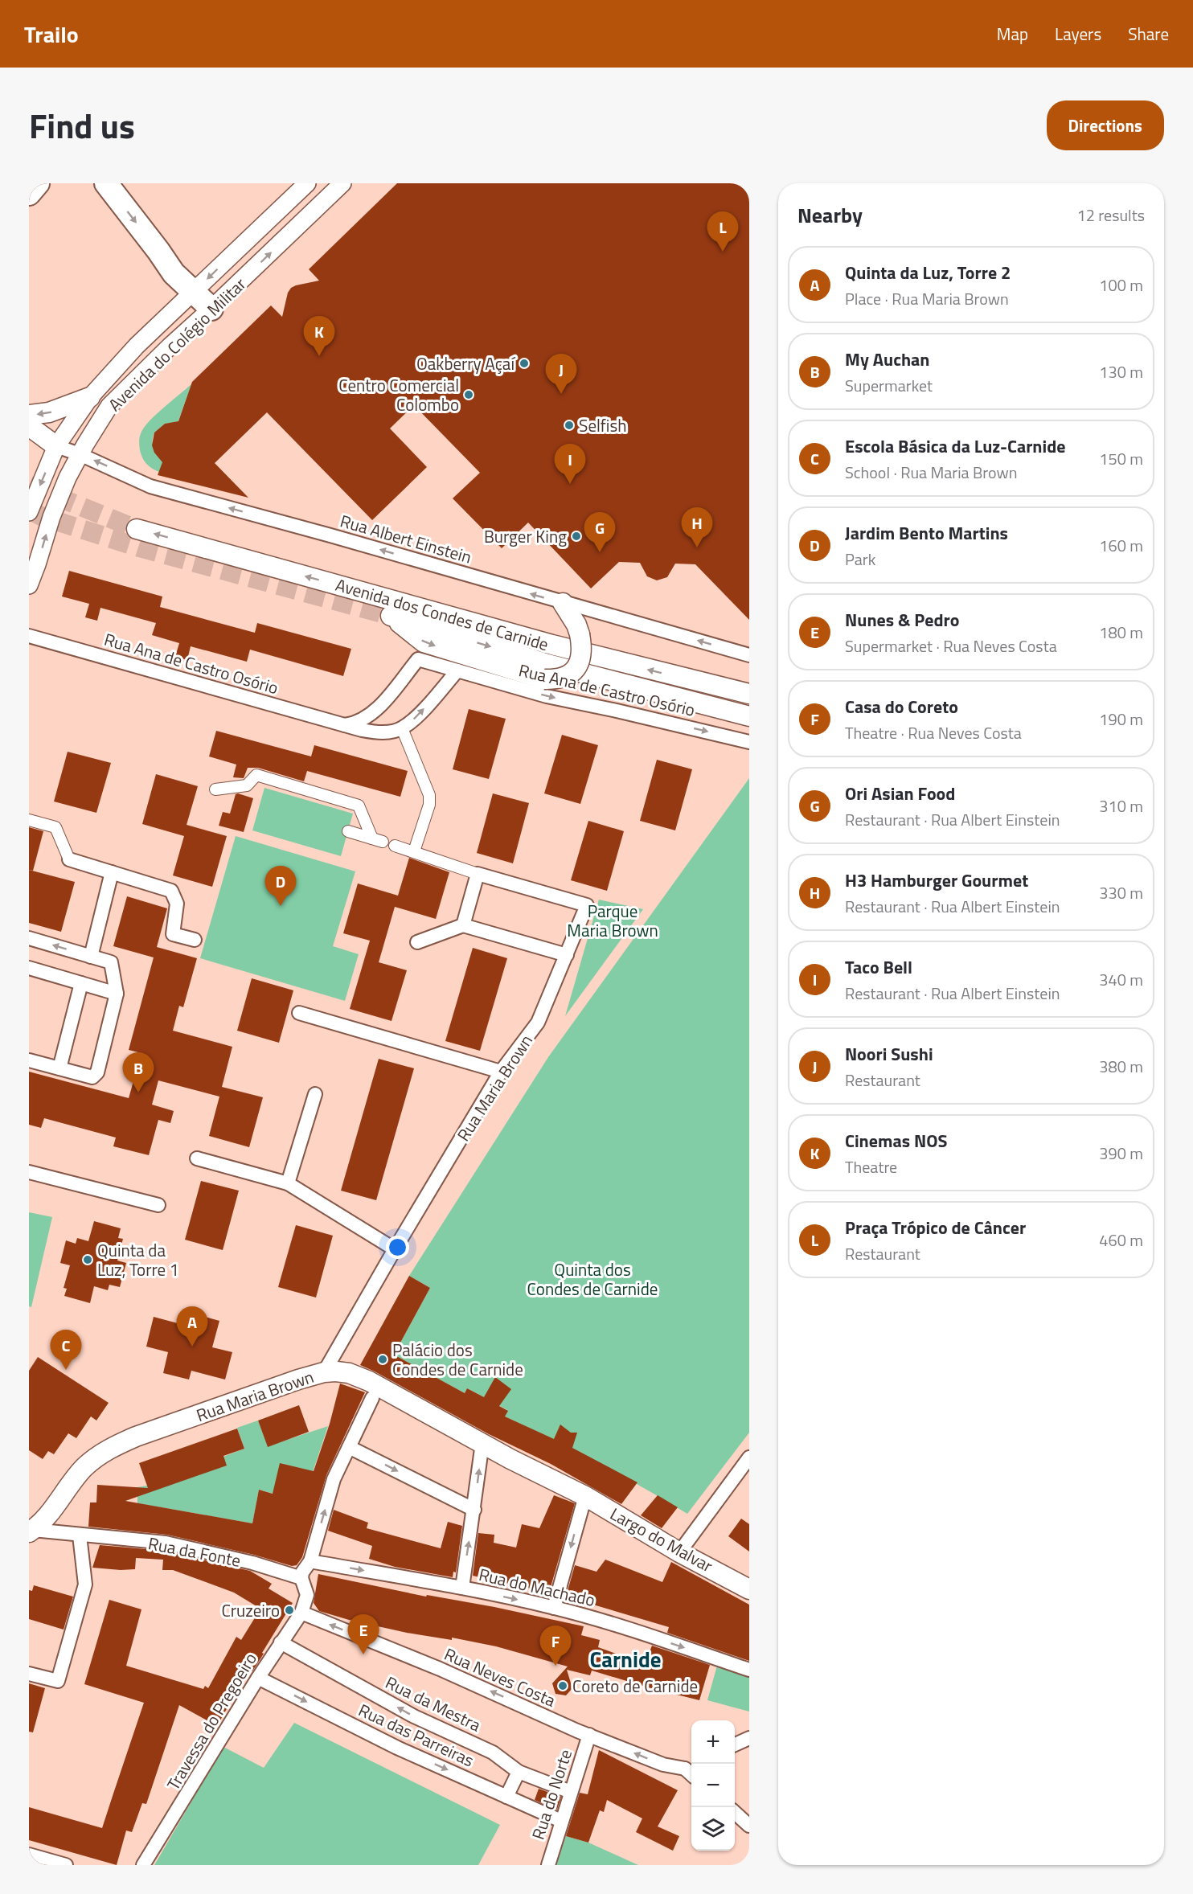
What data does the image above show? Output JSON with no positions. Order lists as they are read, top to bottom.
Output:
{
  "streets": {
    "main road": ["Avenida dos Condes de Carnide", "Rua Maria Brown", "Largo do Malvar"],
    "street": [
      "Avenida do Colégio Militar",
      "Rua Albert Einstein",
      "Rua Ana de Castro Osório",
      "Rua da Fonte",
      "Rua do Machado",
      "Rua Neves Costa",
      "Rua da Mestra",
      "Travessa do Pregoeiro",
      "Rua das Parreiras",
      "Rua do Norte"
    ]
  },
  "crossings": [
    ["Avenida do Colégio Militar", "Rua Albert Einstein"],
    ["Rua Albert Einstein", "Avenida dos Condes de Carnide"],
    ["Rua Maria Brown", "Largo do Malvar"],
    ["Rua Maria Brown", "Rua da Fonte"],
    ["Rua da Fonte", "Rua do Machado"],
    ["Rua da Fonte", "Travessa do Pregoeiro"],
    ["Rua do Machado", "Travessa do Pregoeiro"],
    ["Rua Neves Costa", "Travessa do Pregoeiro"],
    ["Rua Neves Costa", "Rua do Norte"],
    ["Rua da Mestra", "Travessa do Pregoeiro"],
    ["Rua da Mestra", "Rua do Norte"],
    ["Travessa do Pregoeiro", "Rua das Parreiras"],
    ["Rua das Parreiras", "Rua do Norte"]
  ],
  "one_way": [
    "Rua Albert Einstein",
    "Avenida dos Condes de Carnide",
    "Rua Ana de Castro Osório",
    "Rua do Machado",
    "Rua Neves Costa",
    "Rua da Mestra",
    "Rua das Parreiras"
  ],
  "districts": ["Carnide"],
  "parks": ["Parque Maria Brown", "Quinta dos Condes de Carnide"],
  "places": [
    "Oakberry Açaí",
    "Centro Comercial Colombo",
    "Selfish",
    "Burger King",
    "Quinta da Luz, Torre 1",
    "Palácio dos Condes de Carnide",
    "Cruzeiro",
    "Coreto de Carnide"
  ],
  "page": {
    "header": "Trailo",
    "nav": ["Map", "Layers", "Share"],
    "title": "Find us",
    "buttons": "Directions",
    "heading": ["Nearby", "12 results"],
    "pins": [
      "L",
      "K",
      "J",
      "I",
      "H",
      "G",
      "D",
      "B",
      "A",
      "C",
      "E",
      "F"
    ],
    "list": [
      {
        "mark": "A",
        "name": "Quinta da Luz, Torre 2",
        "note": "Place · Rua Maria Brown",
        "value": "100 m"
      },
      {
        "mark": "B",
        "name": "My Auchan",
        "note": "Supermarket",
        "value": "130 m"
      },
      {
        "mark": "C",
        "name": "Escola Básica da Luz-Carnide",
        "note": "School · Rua Maria Brown",
        "value": "150 m"
      },
      {
        "mark": "D",
        "name": "Jardim Bento Martins",
        "note": "Park",
        "value": "160 m"
      },
      {
        "mark": "E",
        "name": "Nunes & Pedro",
        "note": "Supermarket · Rua Neves Costa",
        "value": "180 m"
      },
      {
        "mark": "F",
        "name": "Casa do Coreto",
        "note": "Theatre · Rua Neves Costa",
        "value": "190 m"
      },
      {
        "mark": "G",
        "name": "Ori Asian Food",
        "note": "Restaurant · Rua Albert Einstein",
        "value": "310 m"
      },
      {
        "mark": "H",
        "name": "H3 Hamburger Gourmet",
        "note": "Restaurant · Rua Albert Einstein",
        "value": "330 m"
      },
      {
        "mark": "I",
        "name": "Taco Bell",
        "note": "Restaurant · Rua Albert Einstein",
        "value": "340 m"
      },
      {
        "mark": "J",
        "name": "Noori Sushi",
        "note": "Restaurant",
        "value": "380 m"
      },
      {
        "mark": "K",
        "name": "Cinemas NOS",
        "note": "Theatre",
        "value": "390 m"
      },
      {
        "mark": "L",
        "name": "Praça Trópico de Câncer",
        "note": "Restaurant",
        "value": "460 m"
      }
    ],
    "map_buttons": ["+", "−"]
  }
}
